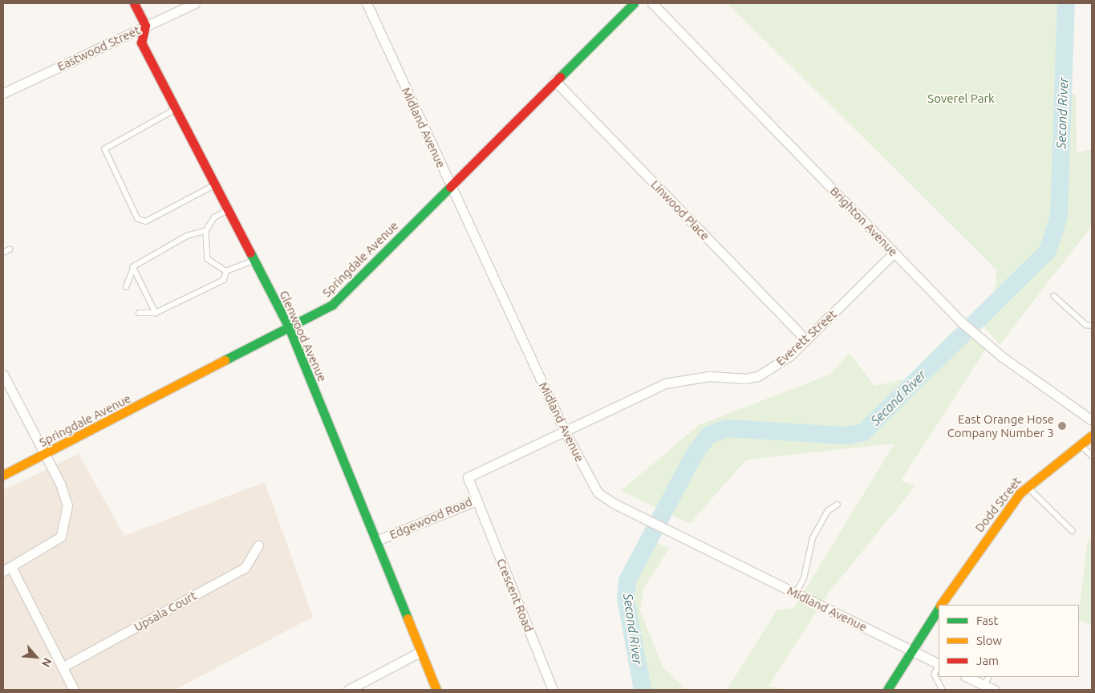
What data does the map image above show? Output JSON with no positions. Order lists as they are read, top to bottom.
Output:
{
  "streets": {
    "street": [
      "Eastwood Street",
      "Midland Avenue",
      "Linwood Place",
      "Brighton Avenue",
      "Springdale Avenue",
      "Glenwood Avenue",
      "Everett Street",
      "Dodd Street",
      "Edgewood Road",
      "Crescent Road",
      "Upsala Court"
    ]
  },
  "crossings": [
    ["Eastwood Street", "Glenwood Avenue"],
    ["Midland Avenue", "Springdale Avenue"],
    ["Midland Avenue", "Everett Street"],
    ["Midland Avenue", "Dodd Street"],
    ["Midland Avenue", "Edgewood Road"],
    ["Linwood Place", "Springdale Avenue"],
    ["Linwood Place", "Everett Street"],
    ["Brighton Avenue", "Everett Street"],
    ["Springdale Avenue", "Glenwood Avenue"],
    ["Glenwood Avenue", "Edgewood Road"],
    ["Everett Street", "Edgewood Road"],
    ["Edgewood Road", "Crescent Road"]
  ],
  "water": ["Second River"],
  "parks": ["Soverel Park"],
  "places": ["East Orange Hose Company Number 3"],
  "legend": ["Fast", "Slow", "Jam"],
  "north": "bottom right"
}
